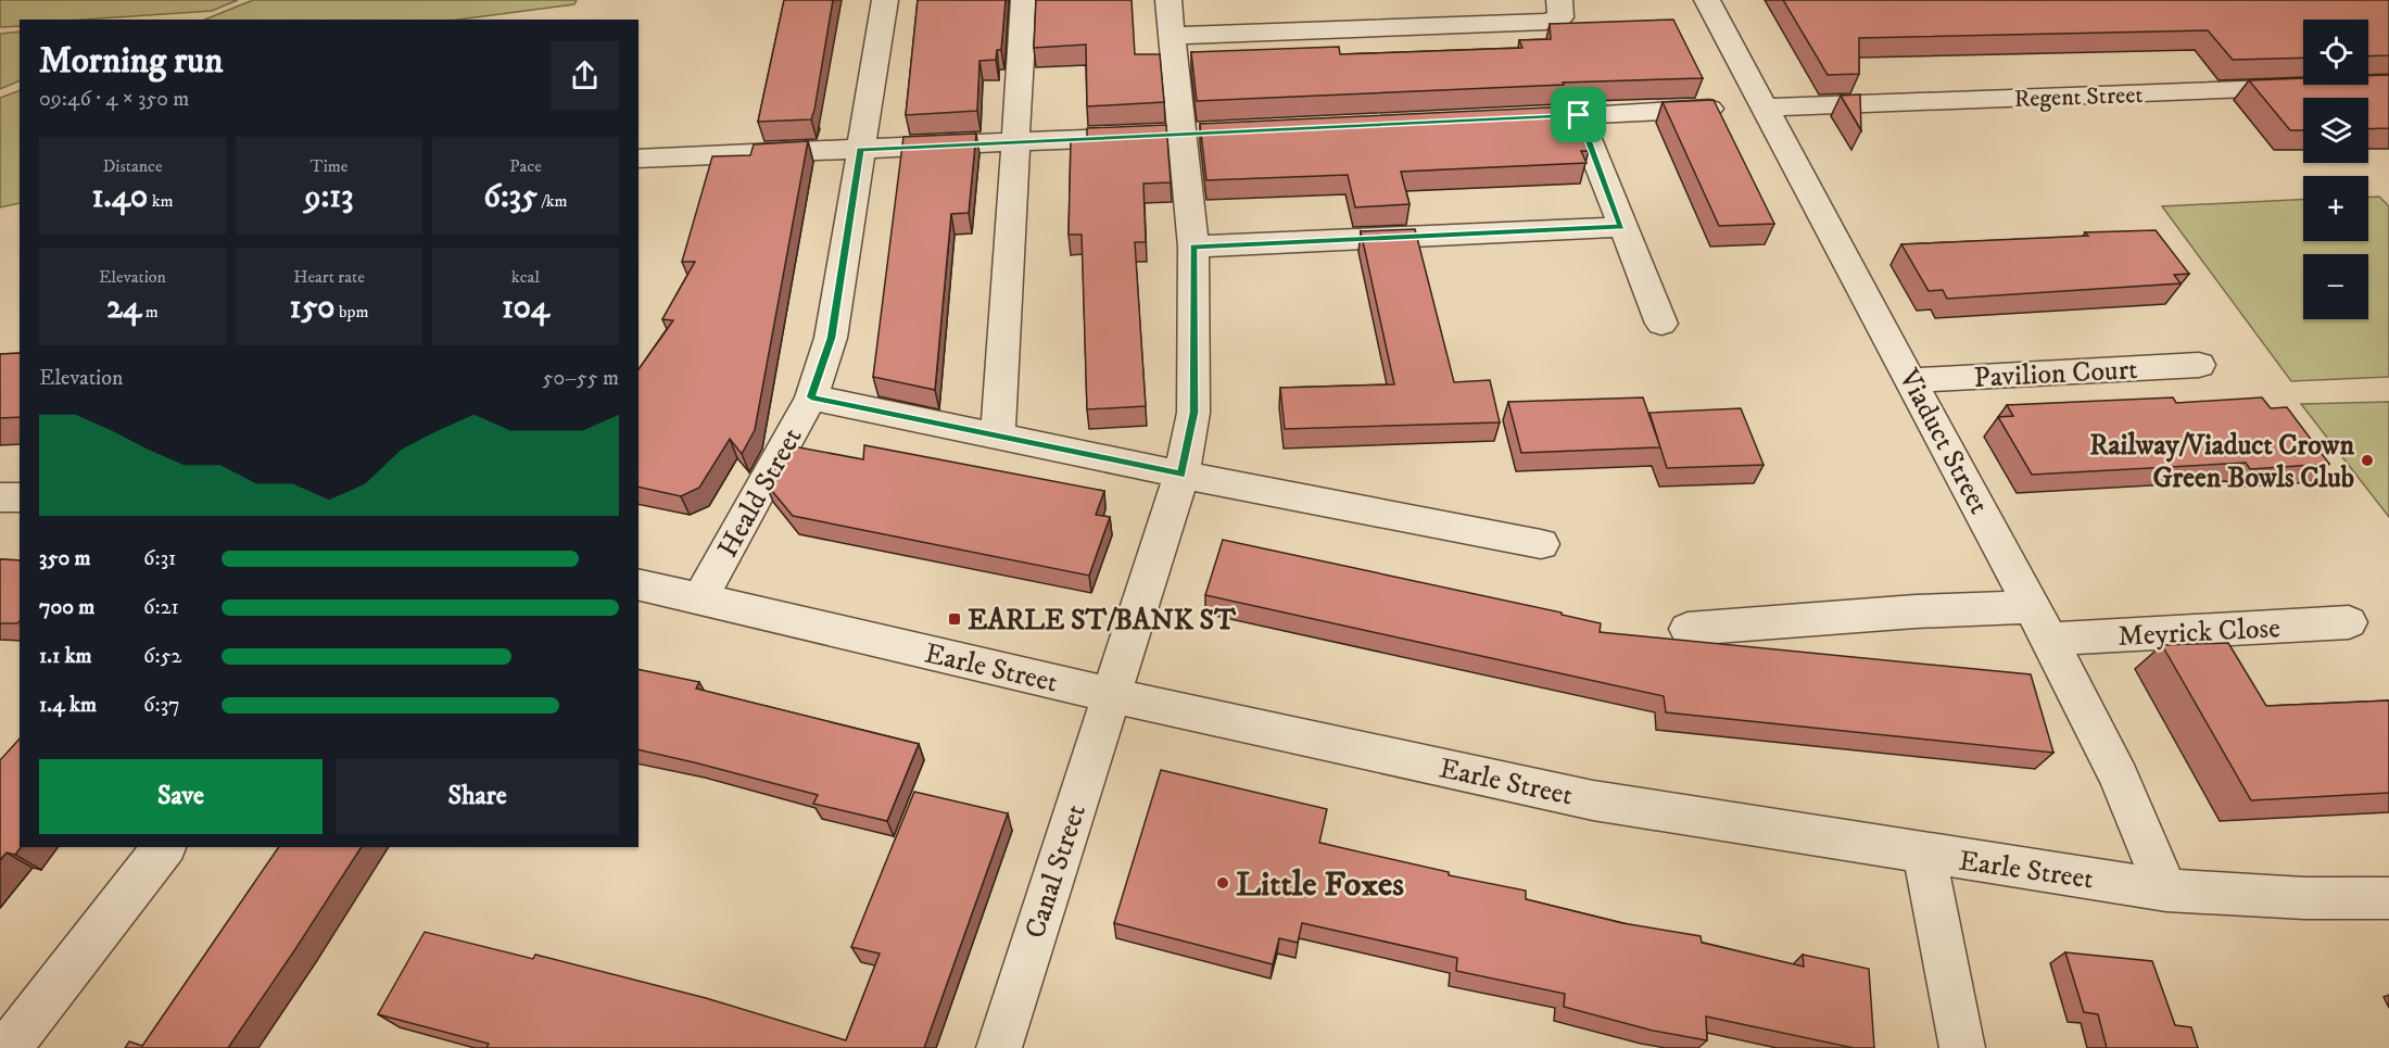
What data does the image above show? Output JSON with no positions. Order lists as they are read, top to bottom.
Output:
{
  "streets": {
    "street": [
      "Regent Street",
      "Pavilion Court",
      "Viaduct Street",
      "Heald Street",
      "Meyrick Close",
      "Earle Street",
      "Canal Street"
    ]
  },
  "crossings": [
    ["Regent Street", "Viaduct Street"],
    ["Pavilion Court", "Viaduct Street"],
    ["Viaduct Street", "Meyrick Close"],
    ["Viaduct Street", "Earle Street"],
    ["Heald Street", "Earle Street"],
    ["Earle Street", "Canal Street"]
  ],
  "places": {
    "other": ["Railway/Viaduct Crown Green Bowls Club", "Little Foxes"],
    "transit": ["EARLE ST/BANK ST"]
  },
  "page": {
    "map_buttons": ["+", "−"],
    "heading": ["Morning run", "09:46 · 4 × 350 m"],
    "stats": [
      ["Distance", "1.40 km"],
      ["Time", "9:13"],
      ["Pace", "6:35 /km"],
      ["Elevation", "24 m"],
      ["Heart rate", "150 bpm"],
      ["kcal", "104"]
    ],
    "chart": ["Elevation", "50–55 m"],
    "list": [
      {
        "name": "350 m",
        "note": "6:31"
      },
      {
        "name": "700 m",
        "note": "6:21"
      },
      {
        "name": "1.1 km",
        "note": "6:52"
      },
      {
        "name": "1.4 km",
        "note": "6:37"
      }
    ],
    "buttons": ["Save", "Share"]
  }
}
